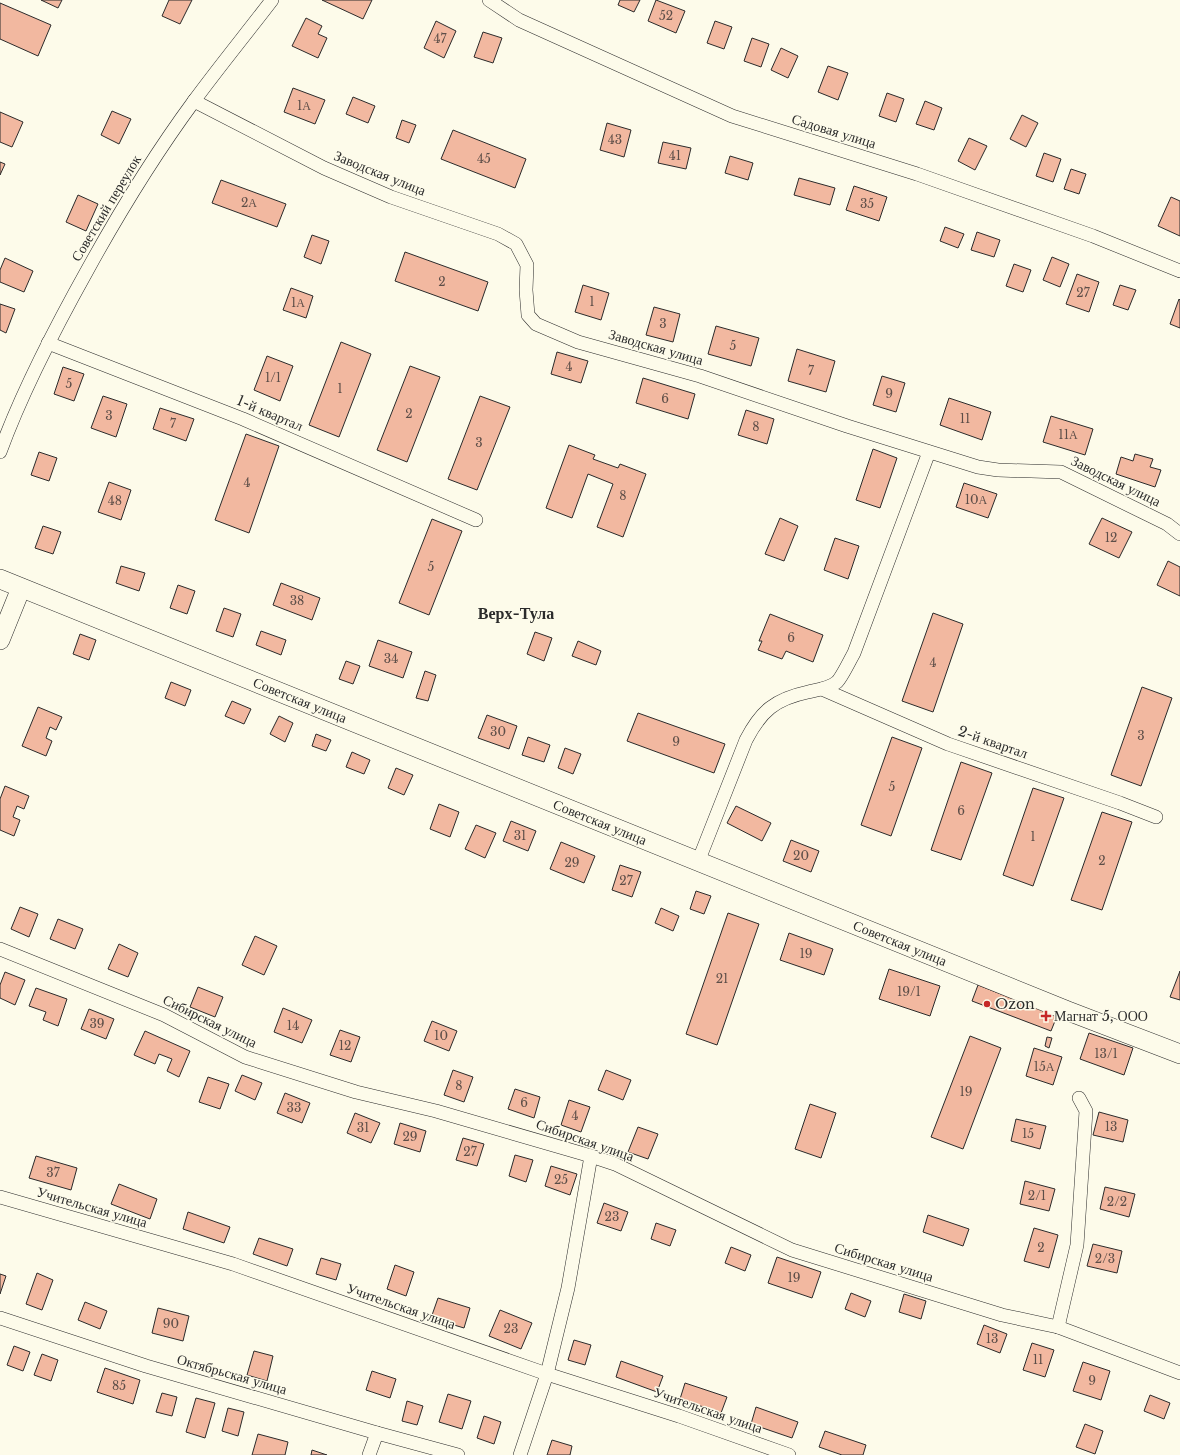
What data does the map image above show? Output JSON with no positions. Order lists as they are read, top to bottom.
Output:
{
  "streets": {
    "main road": ["Советская улица"],
    "street": [
      "Садовая улица",
      "Заводская улица",
      "Советский переулок",
      "1-й квартал",
      "2-й квартал",
      "Сибирская улица",
      "Учительская улица",
      "Октябрьская улица"
    ]
  },
  "crossings": [
    ["Заводская улица", "Советский переулок"],
    ["Советский переулок", "1-й квартал"]
  ],
  "districts": ["Верх-Тула"],
  "places": {
    "other": ["Ozon"],
    "health": ["Магнат 5, ООО"]
  },
  "house_numbers": [
    "52",
    "47",
    "1А",
    "43",
    "41",
    "45",
    "2А",
    "35",
    "2",
    "27",
    "1",
    "1А",
    "3",
    "5",
    "4",
    "7",
    "1/1",
    "5",
    "1",
    "9",
    "6",
    "2",
    "3",
    "11",
    "7",
    "8",
    "11А",
    "3",
    "4",
    "8",
    "10А",
    "48",
    "12",
    "5",
    "38",
    "6",
    "34",
    "4",
    "30",
    "3",
    "9",
    "5",
    "6",
    "31",
    "1",
    "20",
    "2",
    "29",
    "27",
    "19",
    "21",
    "19/1",
    "39",
    "14",
    "10",
    "12",
    "13/1",
    "15А",
    "8",
    "19",
    "6",
    "33",
    "4",
    "13",
    "31",
    "15",
    "29",
    "27",
    "37",
    "25",
    "2/1",
    "2/2",
    "23",
    "2",
    "2/3",
    "19",
    "90",
    "23",
    "13",
    "11",
    "9",
    "85"
  ]
}
